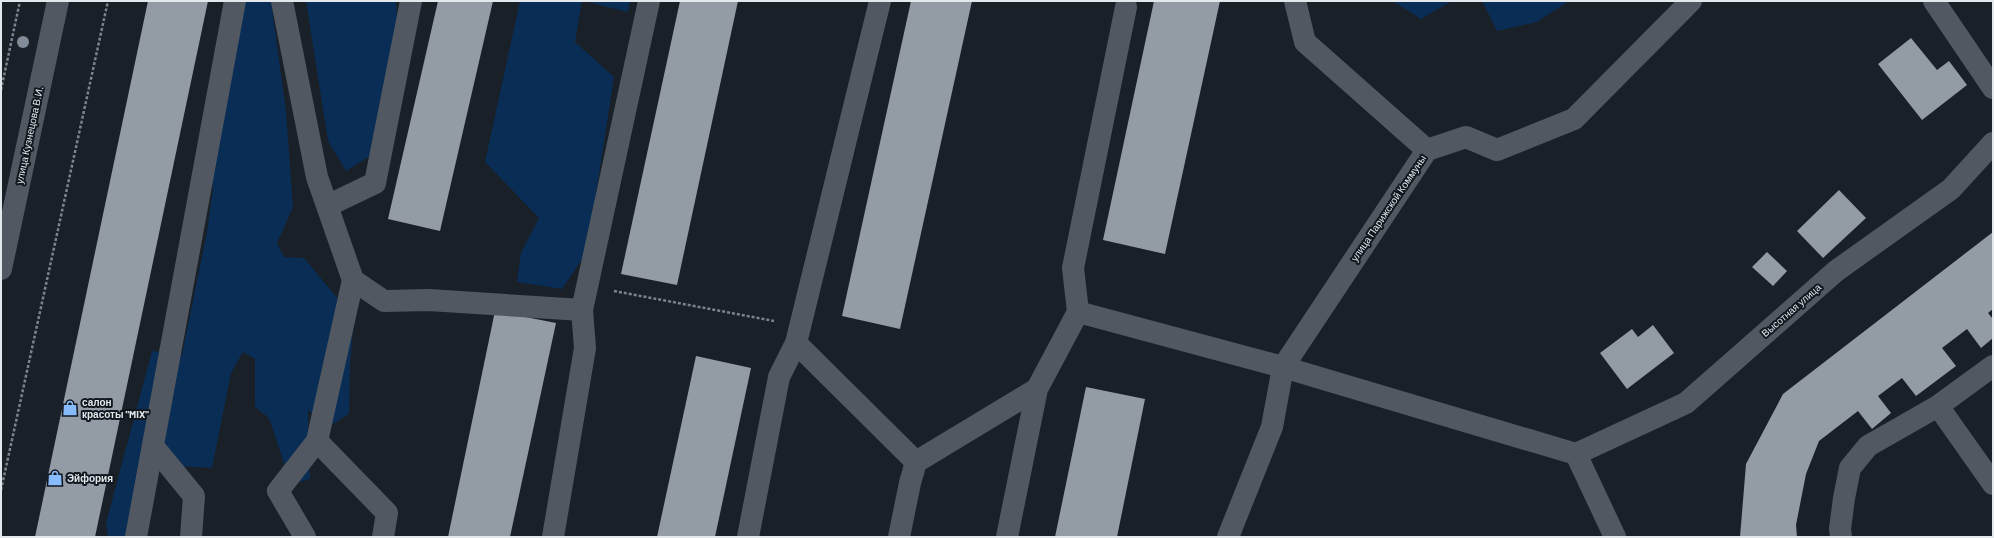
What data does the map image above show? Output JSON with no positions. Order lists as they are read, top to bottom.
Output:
{
  "streets": {
    "street": ["улица Кузнецова В.И.", "улица Парижской Коммуны", "Высотная улица"]
  },
  "places": {
    "shop": ["салон красоты \"MIX\"", "Эйфория"]
  }
}
